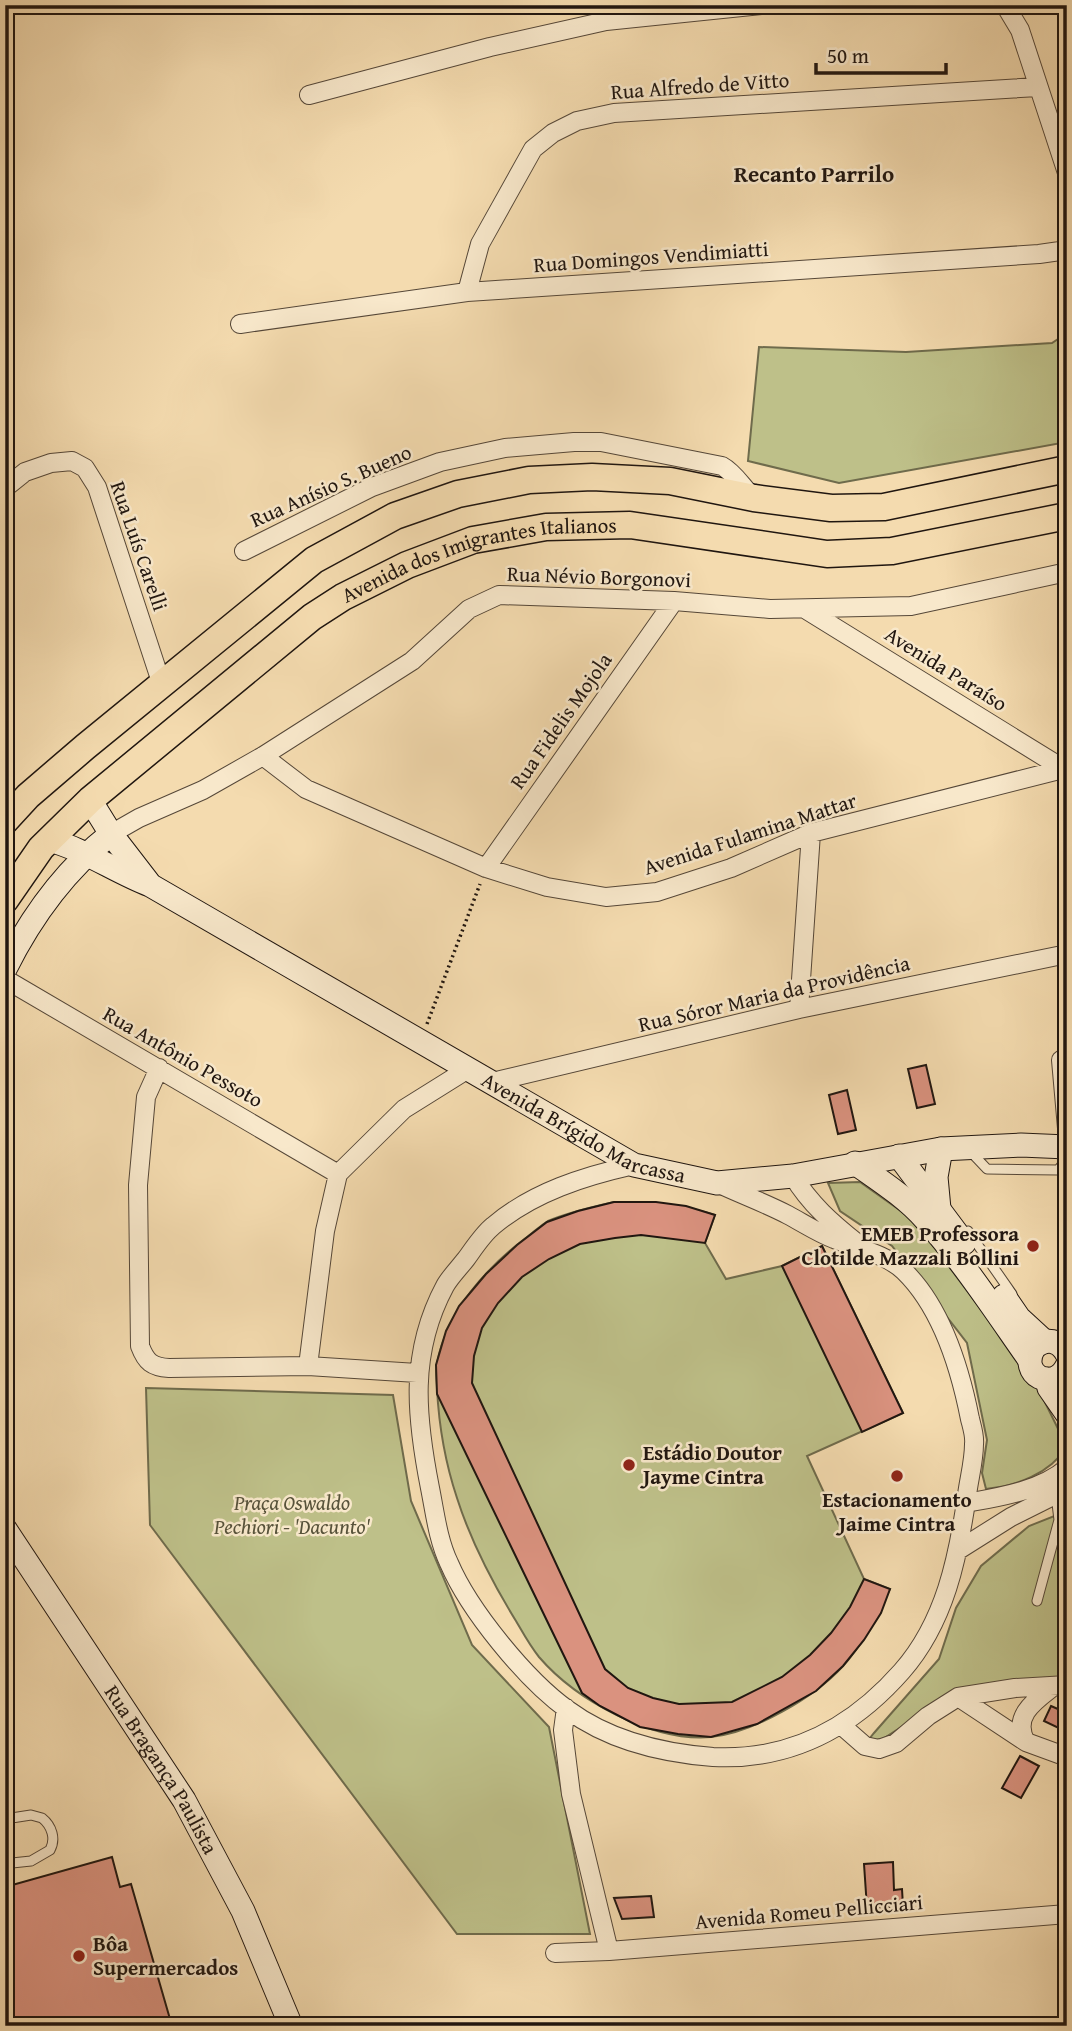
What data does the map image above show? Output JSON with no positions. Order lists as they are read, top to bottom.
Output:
{
  "streets": {
    "main road": ["Avenida dos Imigrantes Italianos"],
    "street": [
      "Rua Alfredo de Vitto",
      "Rua Domingos Vendimiatti",
      "Rua Anísio S. Bueno",
      "Rua Luís Carelli",
      "Rua Névio Borgonovi",
      "Avenida Paraíso",
      "Rua Fidelis Mojola",
      "Avenida Fulamina Mattar",
      "Rua Sóror Maria da Providência",
      "Rua Antônio Pessoto",
      "Avenida Brígido Marcassa",
      "Rua Bragança Paulista",
      "Avenida Romeu Pellicciari"
    ]
  },
  "crossings": [
    ["Rua Alfredo de Vitto", "Rua Domingos Vendimiatti"],
    ["Avenida dos Imigrantes Italianos", "Avenida Brígido Marcassa"],
    ["Rua Névio Borgonovi", "Avenida Paraíso"],
    ["Rua Névio Borgonovi", "Rua Fidelis Mojola"],
    ["Rua Névio Borgonovi", "Avenida Fulamina Mattar"],
    ["Rua Névio Borgonovi", "Avenida Brígido Marcassa"],
    ["Avenida Paraíso", "Avenida Fulamina Mattar"],
    ["Rua Fidelis Mojola", "Avenida Fulamina Mattar"],
    ["Rua Sóror Maria da Providência", "Avenida Brígido Marcassa"]
  ],
  "districts": ["Recanto Parrilo"],
  "parks": ["Praça Oswaldo Pechiori - 'Dacunto'"],
  "places": [
    "EMEB Professora Clotilde Mazzali Bollini",
    "Estádio Doutor Jayme Cintra",
    "Estacionamento Jaime Cintra",
    "Bôa Supermercados"
  ],
  "scale_bar": "50 m"
}
